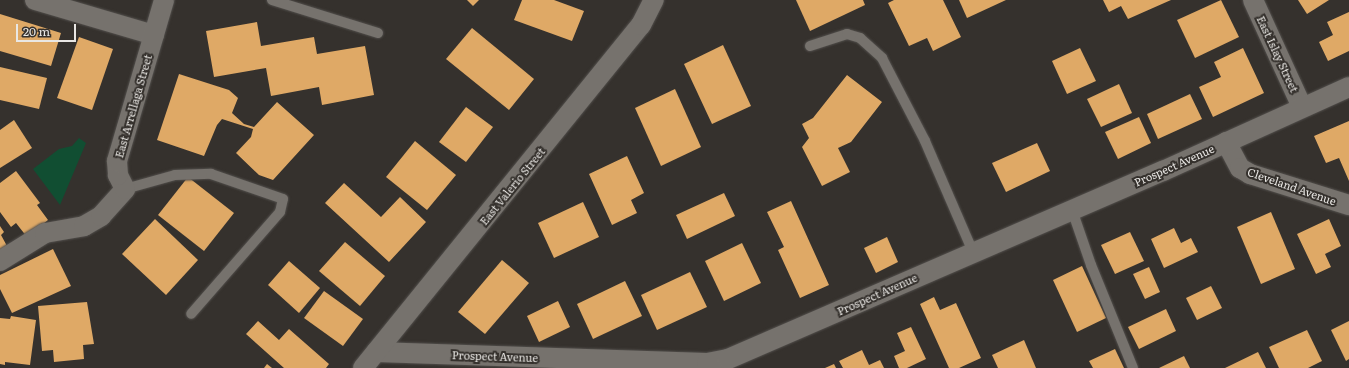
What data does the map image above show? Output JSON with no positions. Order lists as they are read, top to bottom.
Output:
{
  "streets": {
    "street": [
      "East Islay Street",
      "East Arrellaga Street",
      "Prospect Avenue",
      "East Valerio Street",
      "Cleveland Avenue"
    ]
  },
  "crossings": [
    ["East Islay Street", "Prospect Avenue"],
    ["Prospect Avenue", "East Valerio Street"],
    ["Prospect Avenue", "Cleveland Avenue"]
  ],
  "scale_bar": "20 m"
}
